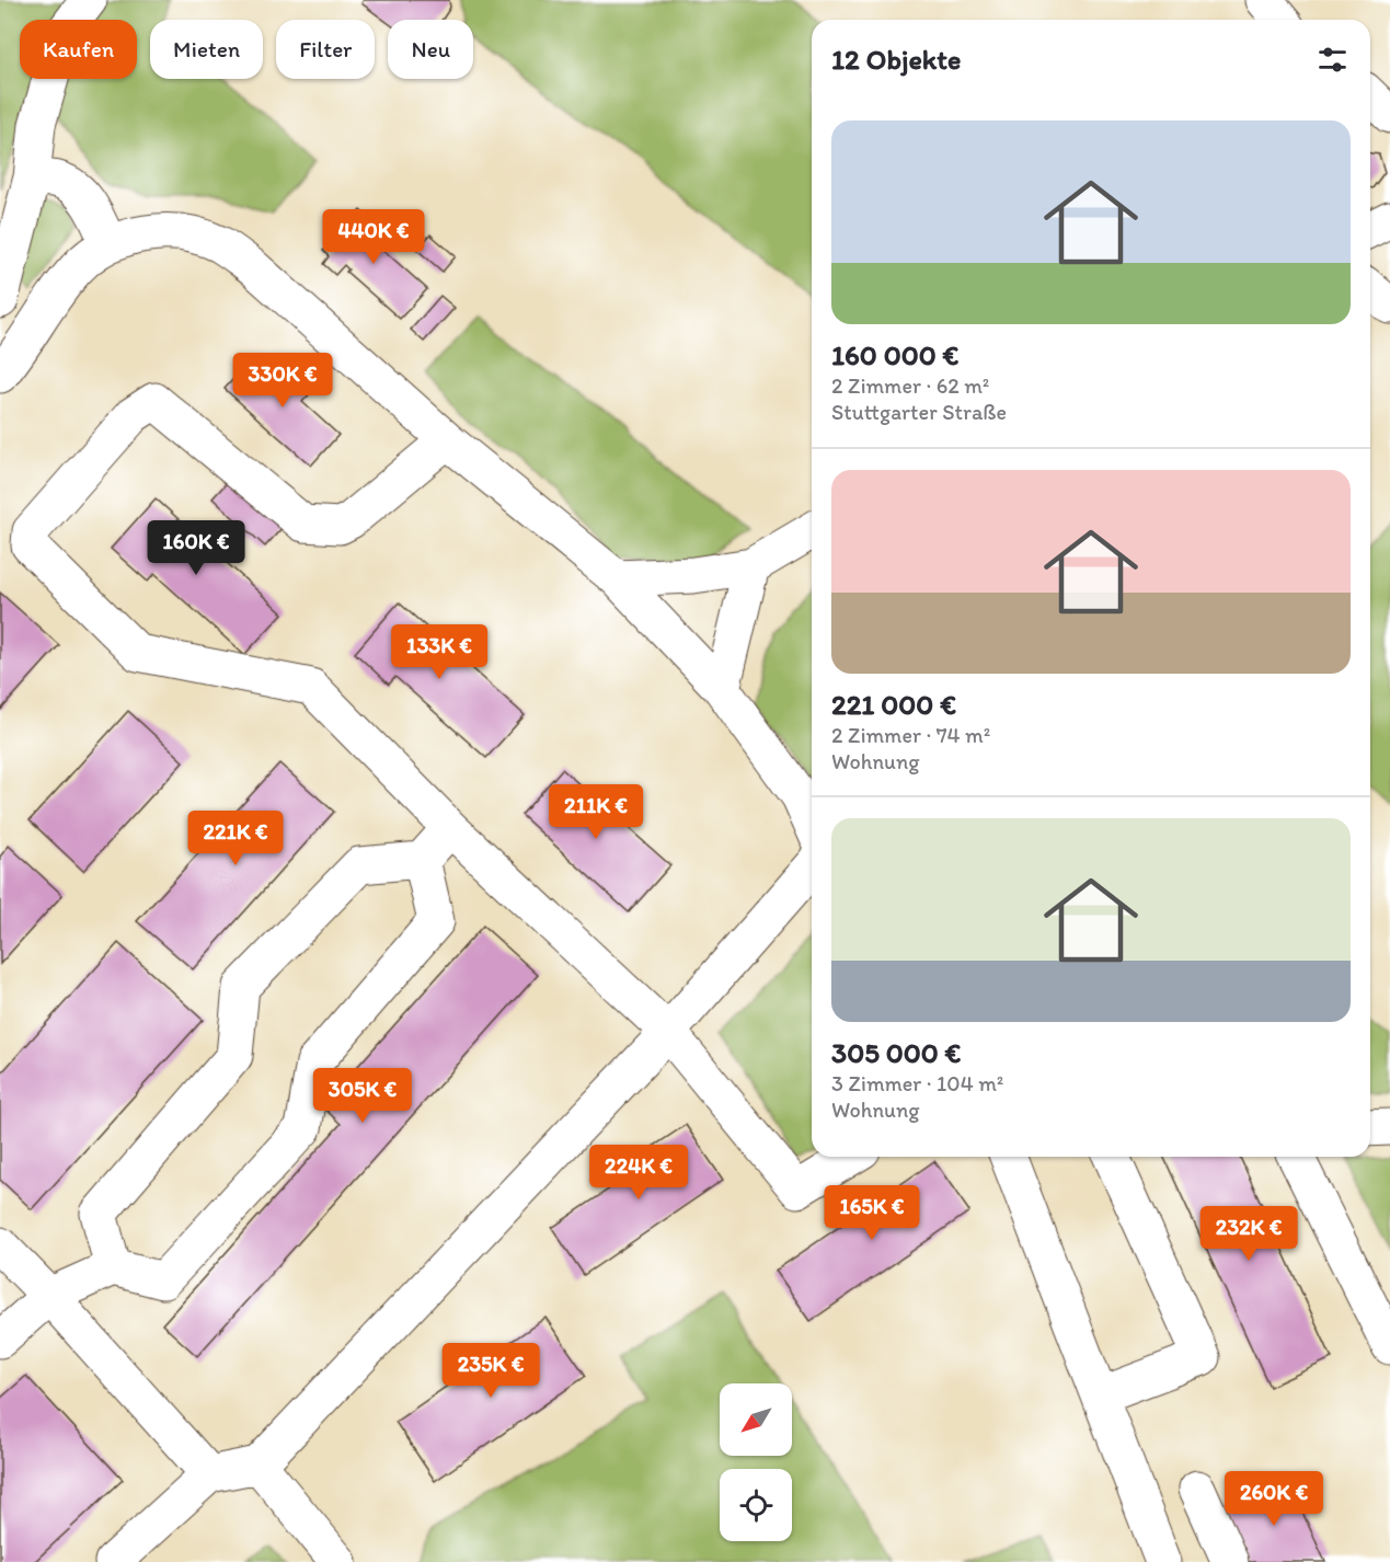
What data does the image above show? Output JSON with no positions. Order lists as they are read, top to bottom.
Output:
{
  "north": "bottom left",
  "page": {
    "chip": [
      "Kaufen",
      "Mieten",
      "Filter",
      "Neu"
    ],
    "heading": "12 Objekte",
    "list": [
      {
        "name": "160 000 €",
        "note": "2 Zimmer · 62 m² · Stuttgarter Straße"
      },
      {
        "name": "221 000 €",
        "note": "2 Zimmer · 74 m² · Wohnung"
      },
      {
        "name": "305 000 €",
        "note": "3 Zimmer · 104 m² · Wohnung"
      }
    ],
    "price": [
      "440K €",
      "330K €",
      "160K €",
      "133K €",
      "211K €",
      "221K €",
      "305K €",
      "224K €",
      "165K €",
      "232K €",
      "235K €",
      "260K €"
    ]
  }
}
